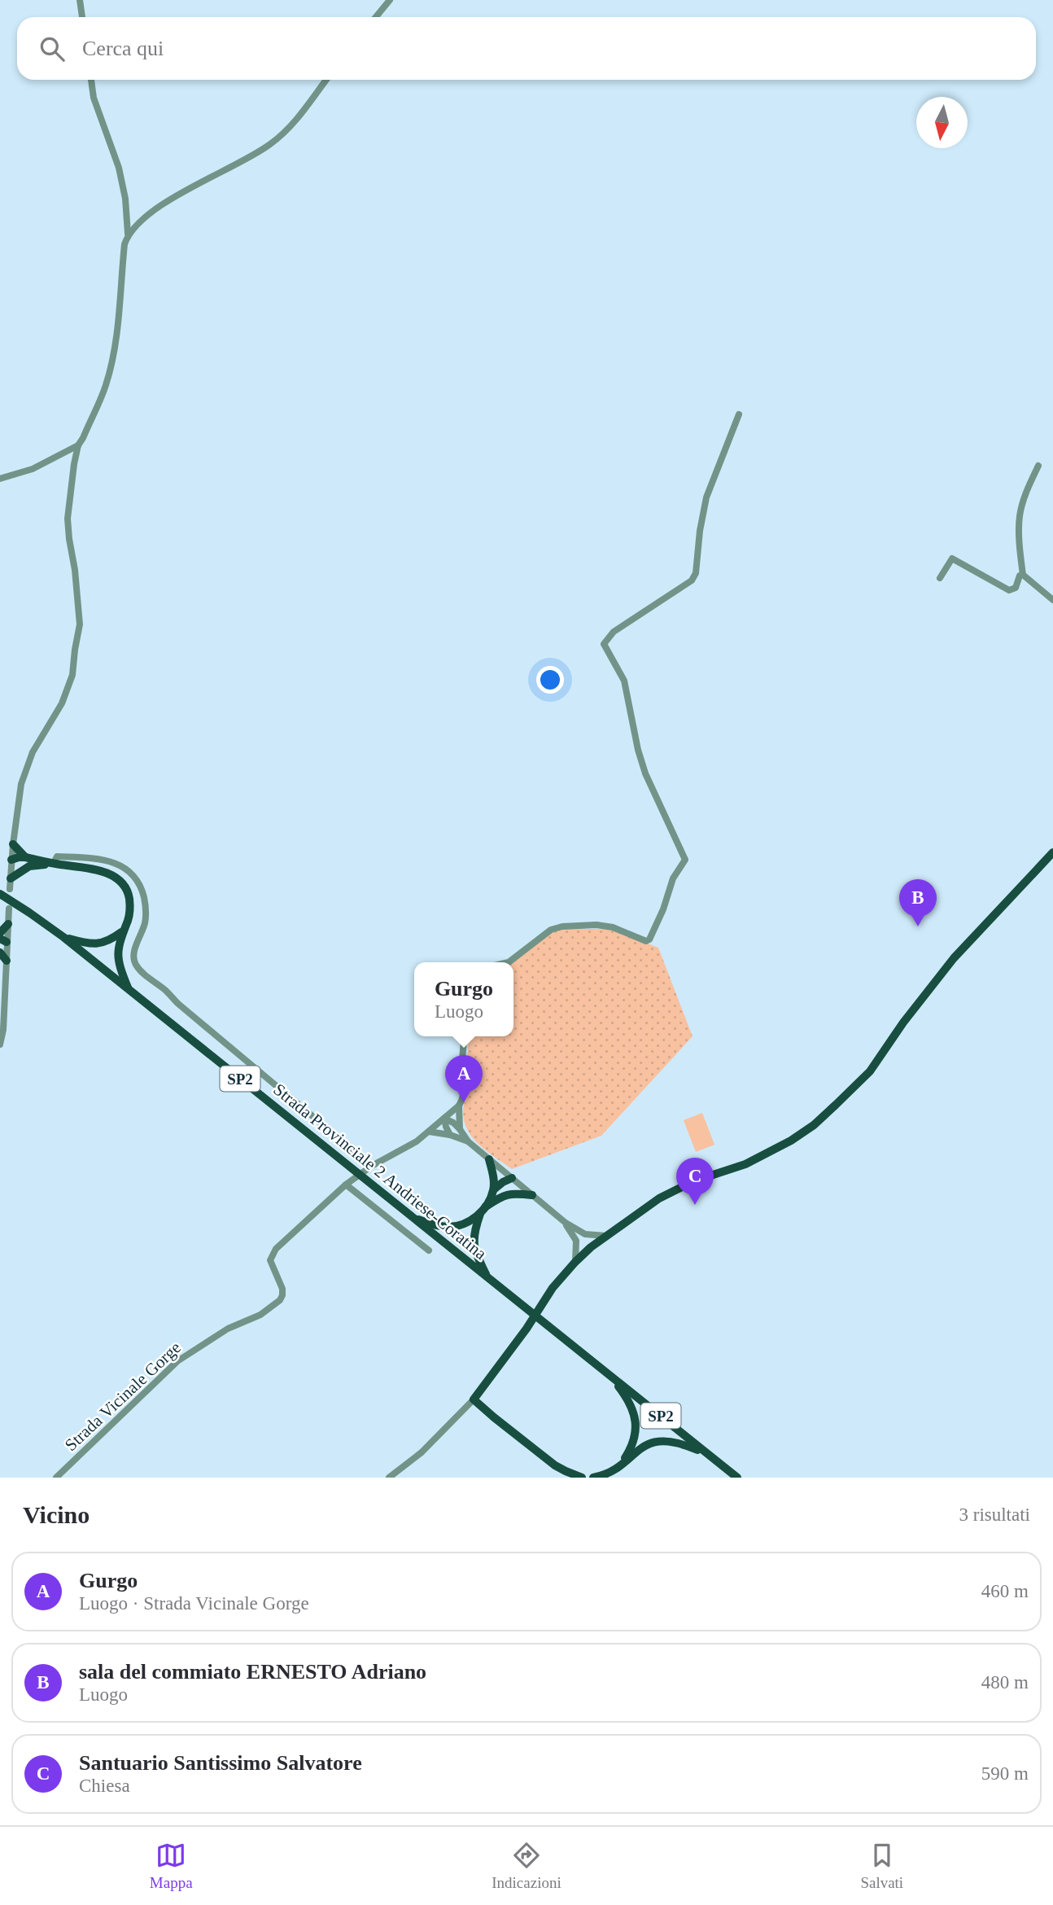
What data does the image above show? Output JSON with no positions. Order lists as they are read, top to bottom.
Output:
{
  "streets": {
    "main road": ["SP2", "Strada Provinciale 2 Andriese-Coratina"],
    "street": ["Strada Vicinale Gorge"]
  },
  "north": "bottom",
  "page": {
    "search": "Cerca qui",
    "pins": ["B", "A", "C"],
    "popup": ["Gurgo", "Luogo"],
    "heading": ["Vicino", "3 risultati"],
    "list": [
      {
        "mark": "A",
        "name": "Gurgo",
        "note": "Luogo · Strada Vicinale Gorge",
        "value": "460 m"
      },
      {
        "mark": "B",
        "name": "sala del commiato ERNESTO Adriano",
        "note": "Luogo",
        "value": "480 m"
      },
      {
        "mark": "C",
        "name": "Santuario Santissimo Salvatore",
        "note": "Chiesa",
        "value": "590 m"
      }
    ],
    "nav": ["Mappa", "Indicazioni", "Salvati"]
  }
}
